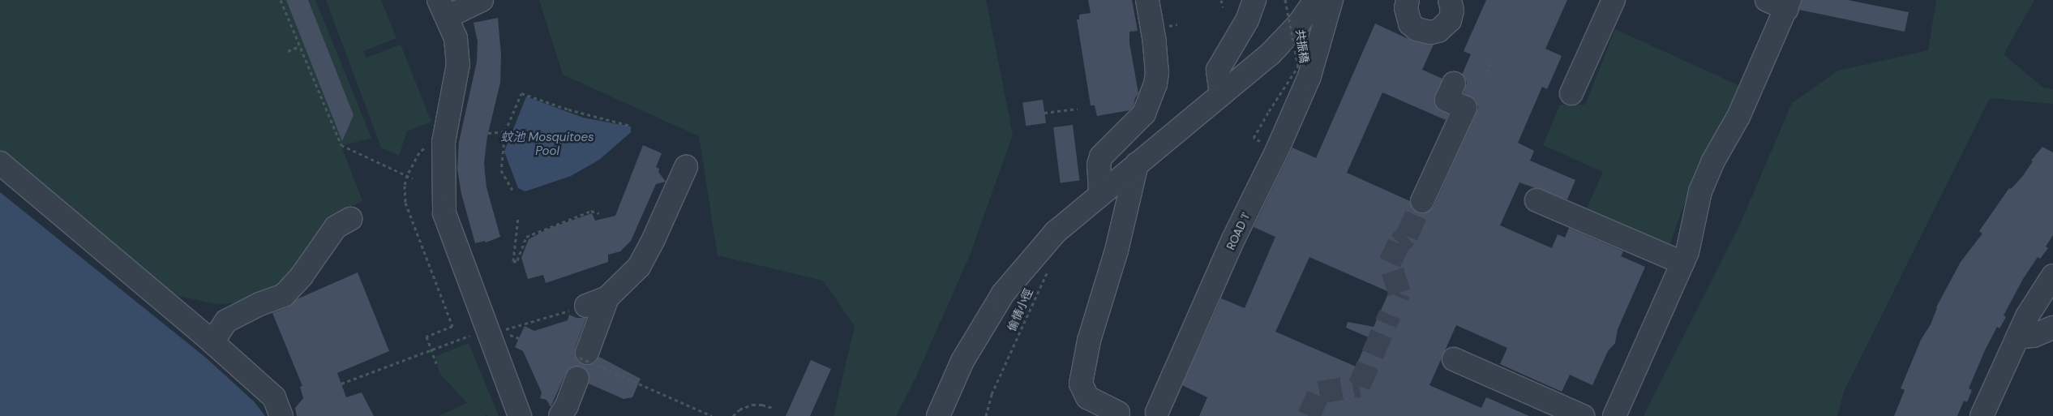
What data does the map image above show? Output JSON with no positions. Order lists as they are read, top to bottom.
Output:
{
  "streets": {
    "street": ["ROAD 'I'"],
    "path": ["共振橋", "偷情小徑"]
  },
  "water": ["蚊池 Mosquitoes Pool"]
}
